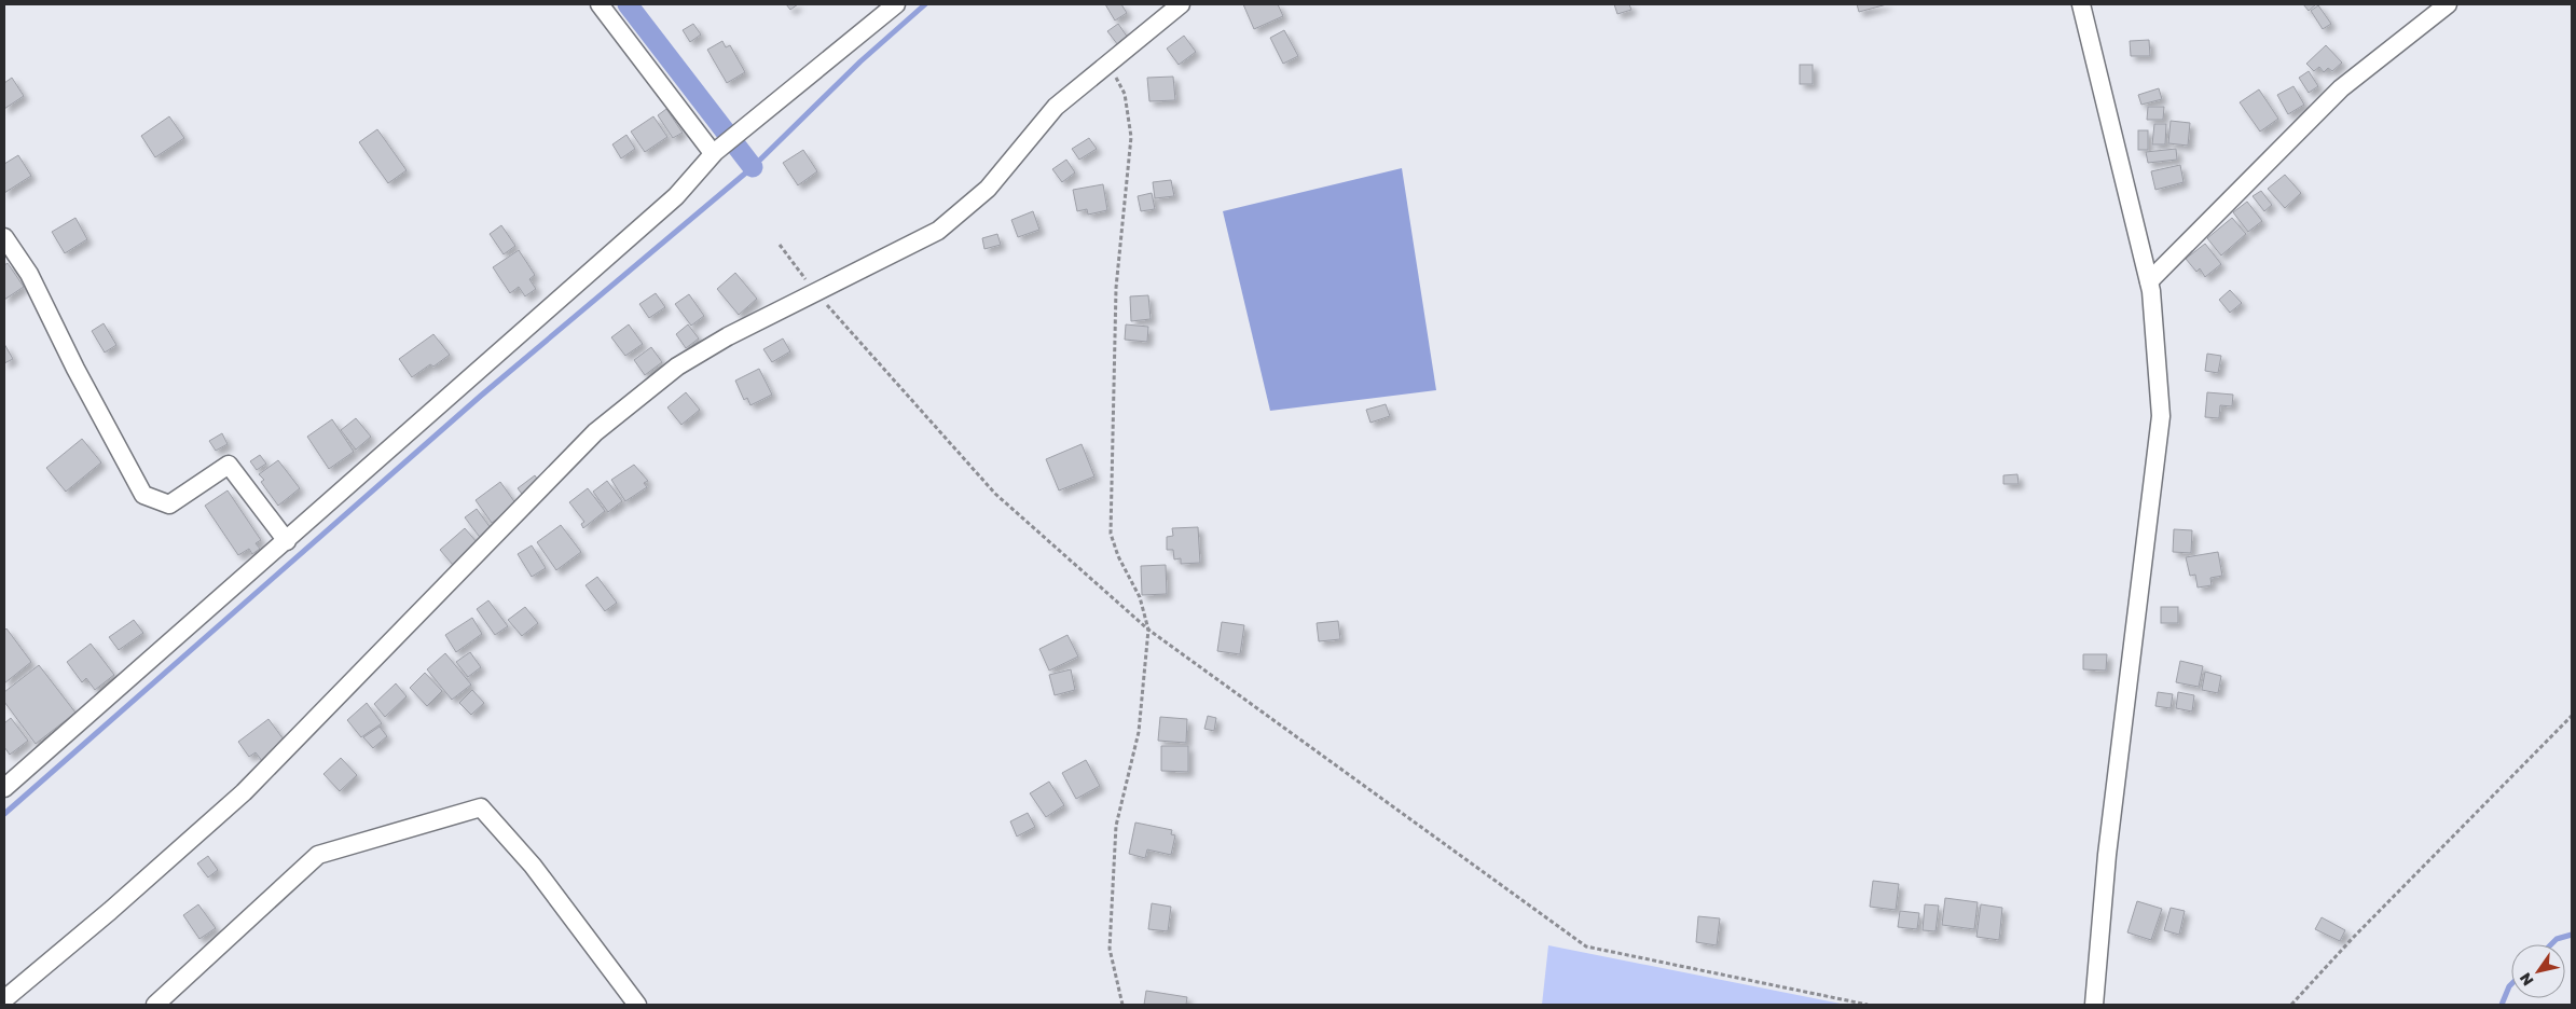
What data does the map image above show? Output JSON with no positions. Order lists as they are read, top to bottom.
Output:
{
  "north": "bottom left"
}
